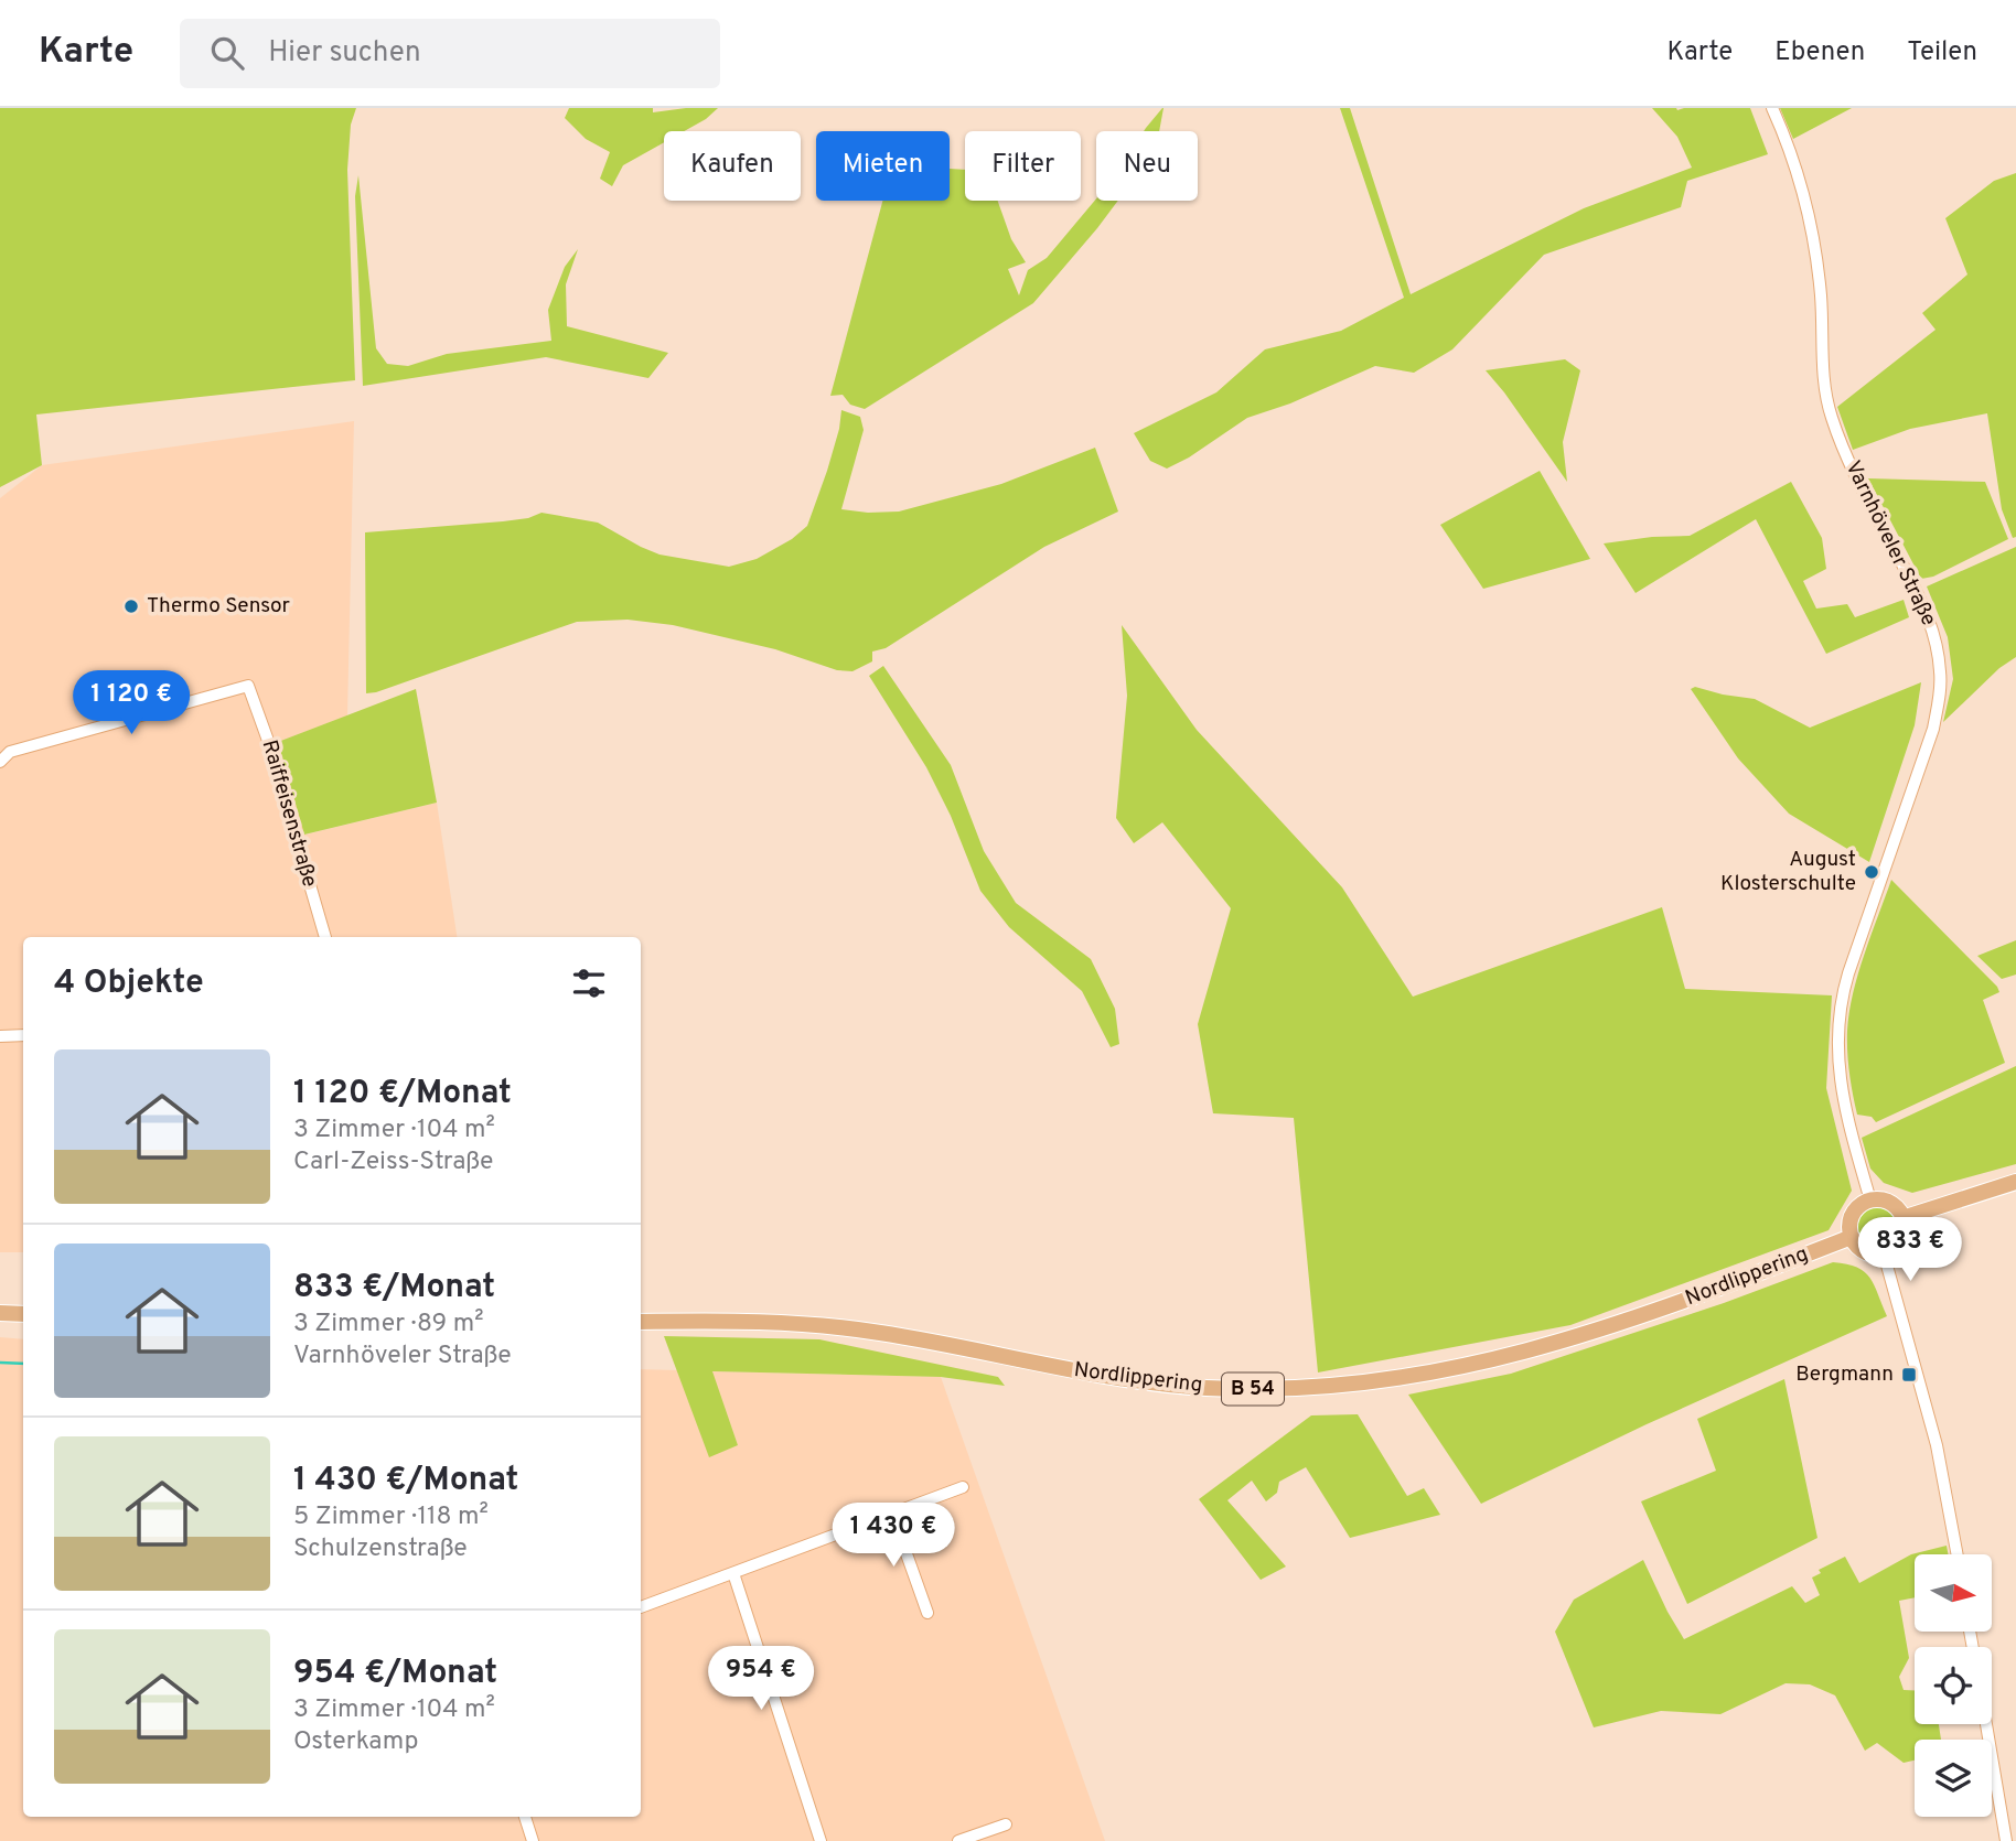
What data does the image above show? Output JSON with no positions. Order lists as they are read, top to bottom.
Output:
{
  "streets": {
    "main road": ["Nordlippering", "B 54"],
    "street": ["Varnhöveler Straße", "Raiffeisenstraße"]
  },
  "crossings": [
    ["Varnhöveler Straße", "Nordlippering"]
  ],
  "places": {
    "other": ["Thermo Sensor", "August Klosterschulte"],
    "transit": ["Bergmann"]
  },
  "north": "right",
  "page": {
    "header": "Karte",
    "search": "Hier suchen",
    "nav": ["Karte", "Ebenen", "Teilen"],
    "chip": [
      "Kaufen",
      "Mieten",
      "Filter",
      "Neu"
    ],
    "price": [
      "1 120 €",
      "833 €",
      "1 430 €",
      "954 €"
    ],
    "heading": "4 Objekte",
    "list": [
      {
        "name": "1 120 €/Monat",
        "note": "3 Zimmer · 104 m² · Carl-Zeiss-Straße"
      },
      {
        "name": "833 €/Monat",
        "note": "3 Zimmer · 89 m² · Varnhöveler Straße"
      },
      {
        "name": "1 430 €/Monat",
        "note": "5 Zimmer · 118 m² · Schulzenstraße"
      },
      {
        "name": "954 €/Monat",
        "note": "3 Zimmer · 104 m² · Osterkamp"
      }
    ]
  }
}
